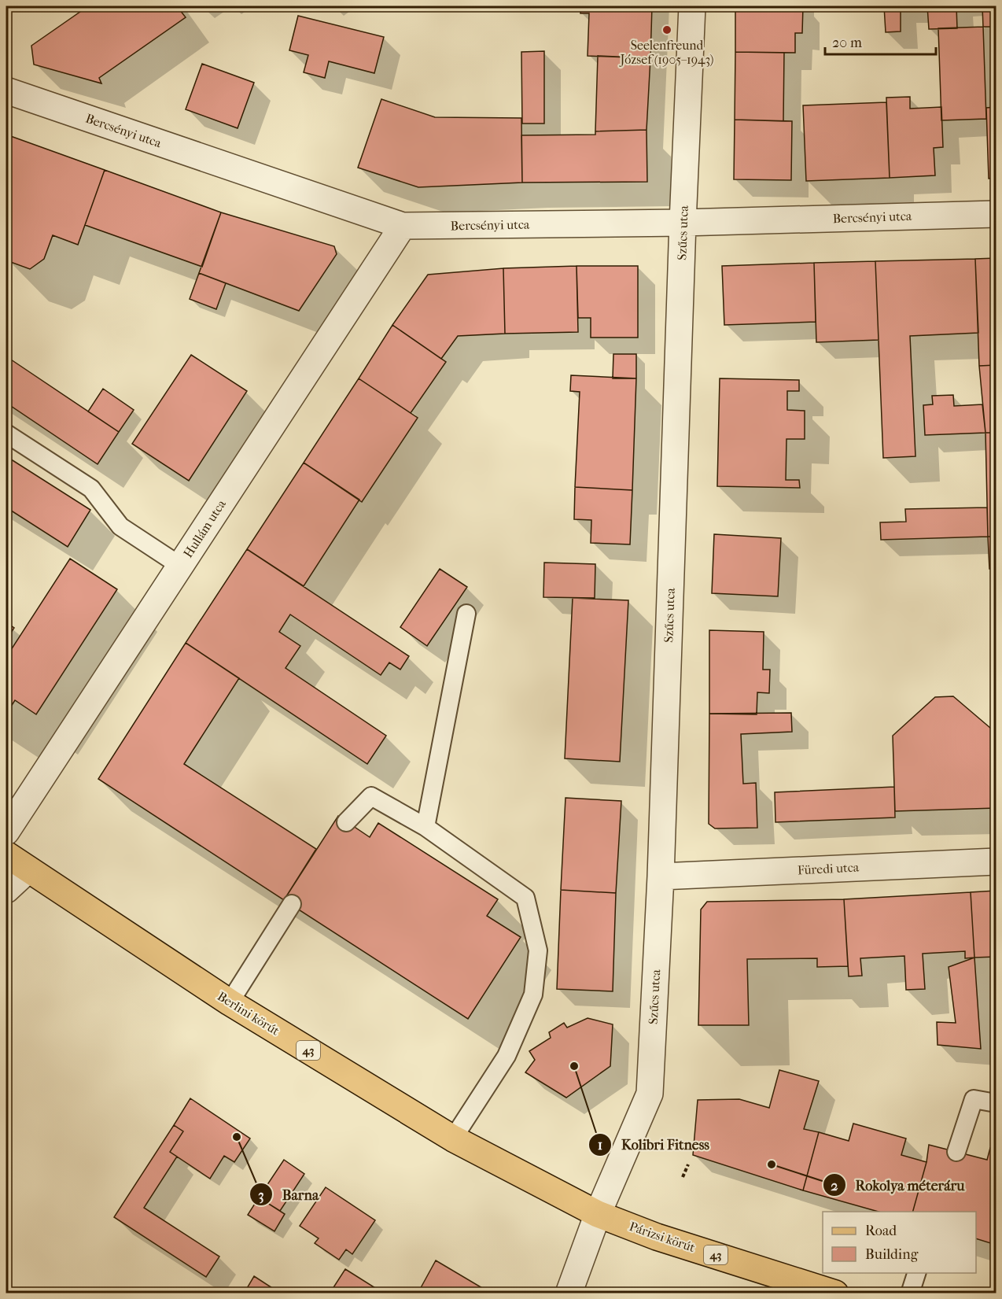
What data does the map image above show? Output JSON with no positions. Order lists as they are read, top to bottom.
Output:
{
  "streets": {
    "main road": ["Berlini körút", "43", "Párizsi körút"],
    "street": [
      "Bercsényi utca",
      "Szűcs utca",
      "Hullám utca",
      "Füredi utca"
    ]
  },
  "crossings": [
    ["Bercsényi utca", "Szűcs utca"],
    ["Bercsényi utca", "Hullám utca"],
    ["Szűcs utca", "Füredi utca"],
    ["Szűcs utca", "Berlini körút"],
    ["Szűcs utca", "Párizsi körút"],
    ["Berlini körút", "Párizsi körút"]
  ],
  "places": [
    "Seelenfreund József (1905–1943)",
    "Kolibri Fitness",
    "Barna",
    "Rokolya méteráru"
  ],
  "legend": ["Road", "Building"],
  "scale_bar": "20 m"
}
